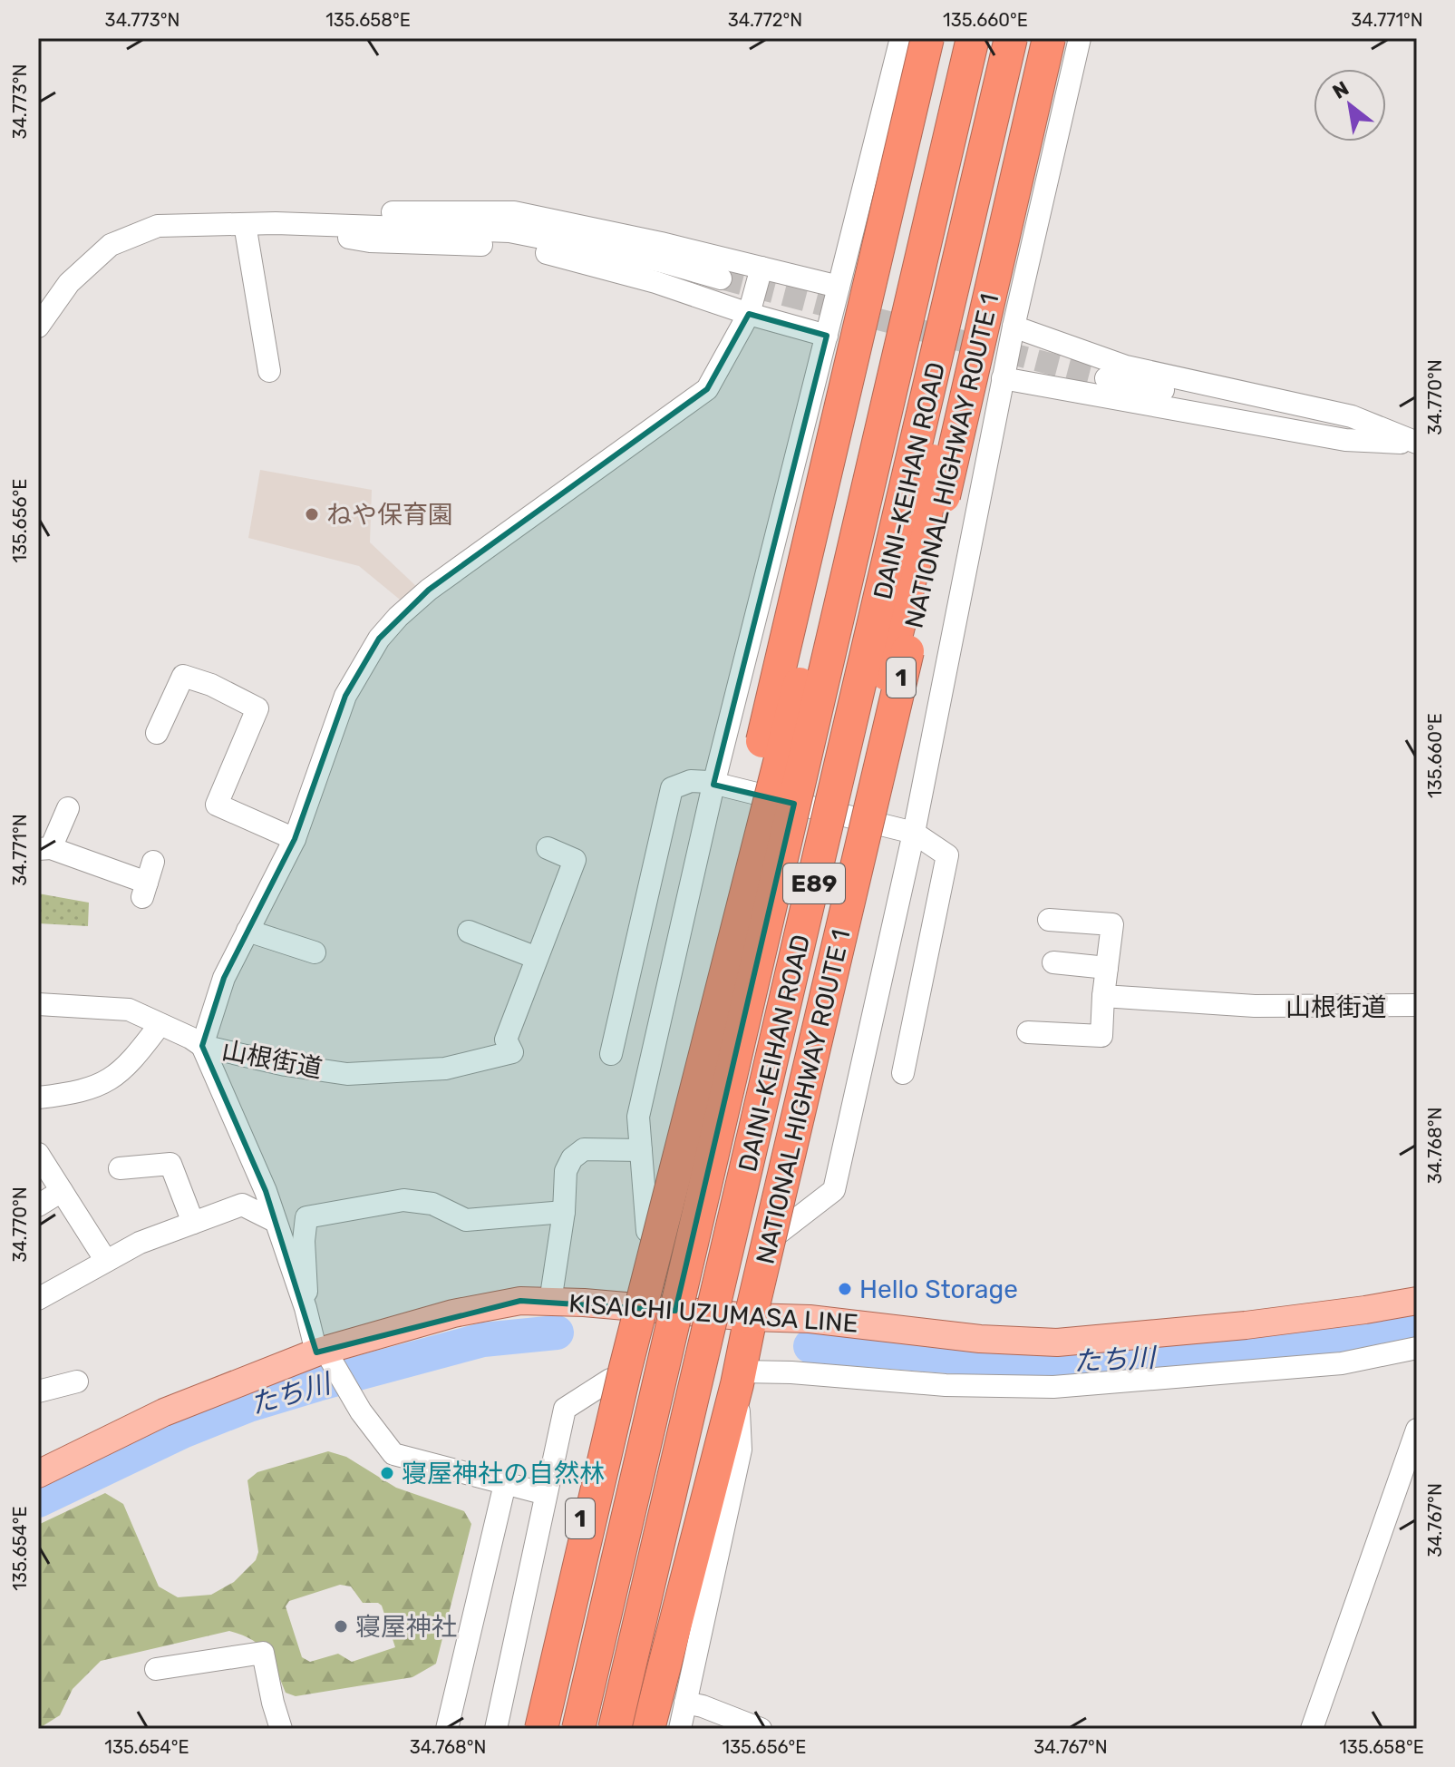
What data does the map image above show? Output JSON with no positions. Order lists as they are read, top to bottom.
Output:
{
  "streets": {
    "highway": [
      "NATIONAL HIGHWAY ROUTE 1",
      "DAINI-KEIHAN ROAD",
      "1",
      "E89"
    ],
    "main road": ["KISAICHI UZUMASA LINE"],
    "street": ["山根街道"]
  },
  "crossings": [
    ["NATIONAL HIGHWAY ROUTE 1", "KISAICHI UZUMASA LINE"],
    ["1", "KISAICHI UZUMASA LINE"]
  ],
  "water": ["たち川"],
  "places": [
    "ねや保育園",
    "Hello Storage",
    "寝屋神社の自然林",
    "寝屋神社"
  ],
  "north": "top left",
  "coordinates": [
    "34.773°N",
    "135.658°E",
    "34.772°N",
    "135.660°E",
    "34.771°N",
    "34.770°N",
    "135.656°E",
    "34.768°N",
    "34.767°N",
    "135.654°E"
  ]
}
